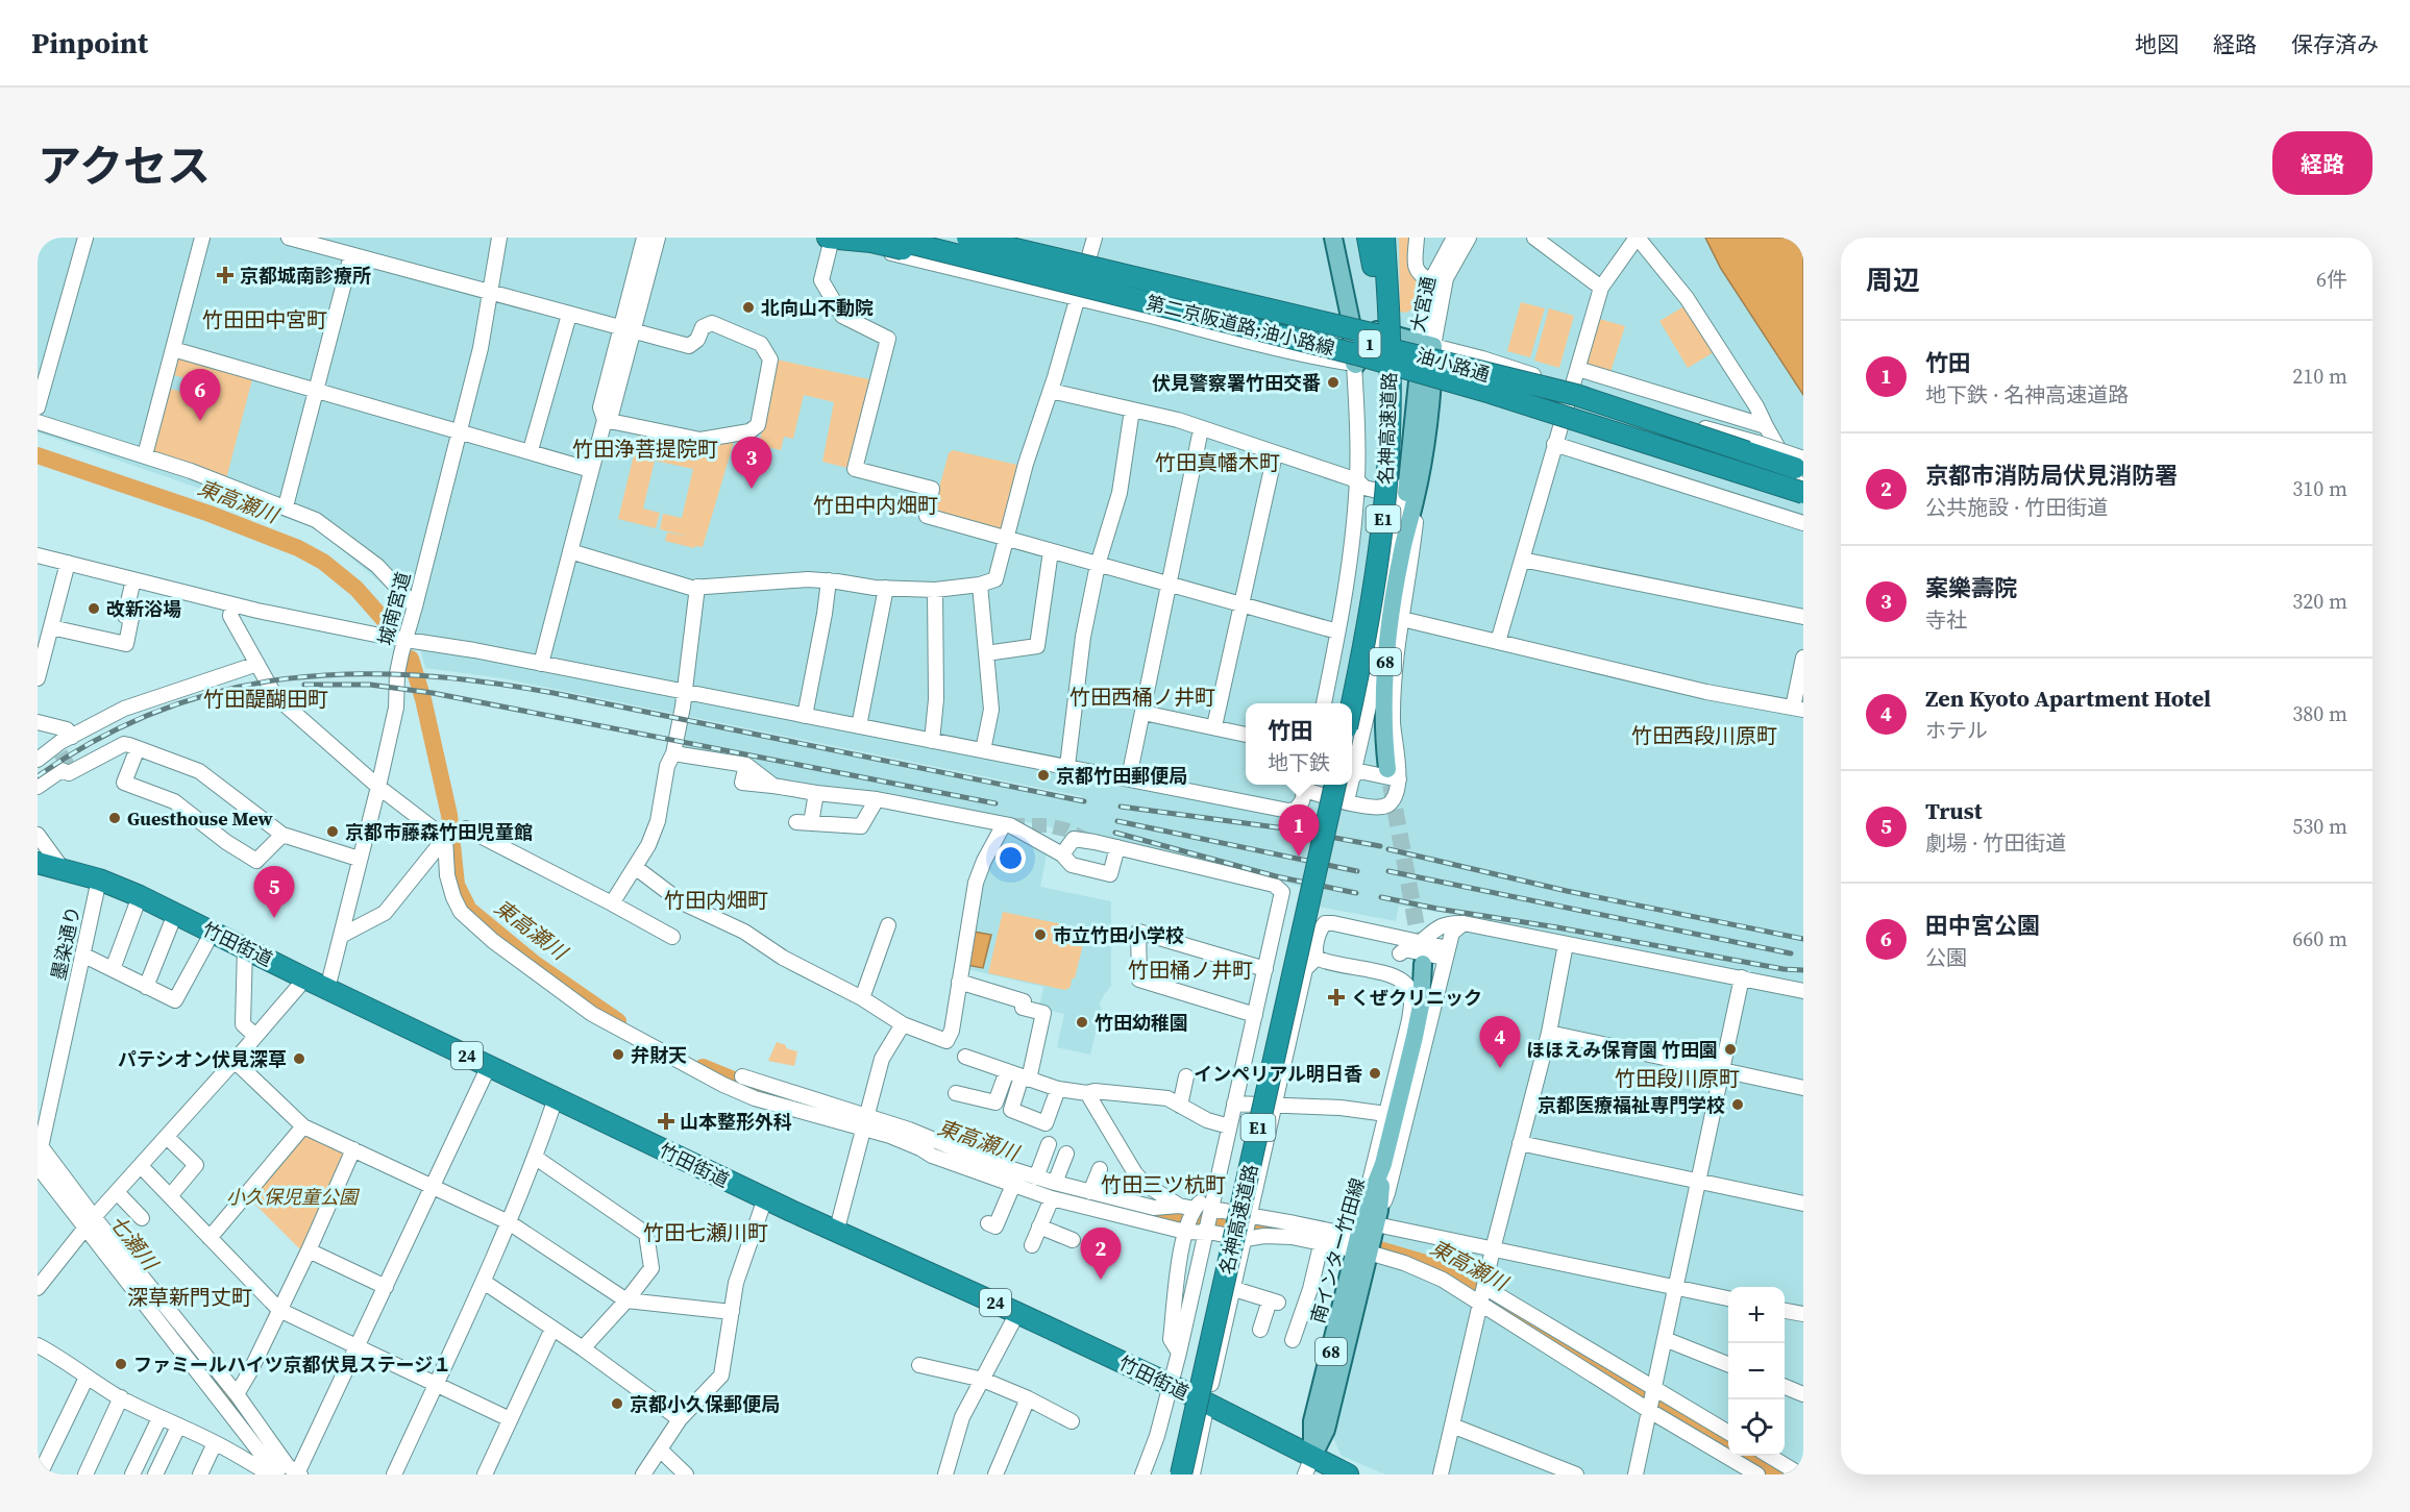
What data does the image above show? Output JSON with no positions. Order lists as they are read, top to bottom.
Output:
{
  "streets": {
    "highway": [
      "第二京阪道路;油小路線",
      "1",
      "名神高速道路",
      "E1",
      "竹田街道",
      "24"
    ],
    "main road": ["油小路通", "68", "南インター竹田線"],
    "street": ["大宮通", "城南宮道", "墨染通り"]
  },
  "crossings": [
    ["大宮通", "油小路通"],
    ["大宮通", "68"],
    ["第二京阪道路;油小路線", "油小路通"],
    ["油小路通", "68"],
    ["城南宮道", "竹田街道"],
    ["墨染通り", "竹田街道"],
    ["竹田街道", "南インター竹田線"]
  ],
  "districts": [
    "竹田田中宮町",
    "竹田浄菩提院町",
    "竹田真幡木町",
    "竹田中内畑町",
    "竹田西桶ノ井町",
    "竹田醍醐田町",
    "竹田西段川原町",
    "竹田内畑町",
    "竹田桶ノ井町",
    "竹田段川原町",
    "竹田三ツ杭町",
    "竹田七瀬川町",
    "深草新門丈町"
  ],
  "water": ["東高瀬川", "七瀬川"],
  "parks": ["小久保児童公園"],
  "places": {
    "health": ["京都城南診療所", "くぜクリニック", "山本整形外科"],
    "other": [
      "北向山不動院",
      "伏見警察署竹田交番",
      "改新浴場",
      "京都竹田郵便局",
      "Guesthouse Mew",
      "京都市藤森竹田児童館",
      "市立竹田小学校",
      "竹田幼稚園",
      "ほほえみ保育園 竹田園",
      "弁財天",
      "パテシオン伏見深草",
      "インペリアル明日香",
      "京都医療福祉専門学校",
      "ファミールハイツ京都伏見ステージ１",
      "京都小久保郵便局"
    ]
  },
  "page": {
    "header": "Pinpoint",
    "nav": ["地図", "経路", "保存済み"],
    "title": "アクセス",
    "buttons": "経路",
    "heading": ["周辺", "6件"],
    "list": [
      {
        "mark": "1",
        "name": "竹田",
        "note": "地下鉄 · 名神高速道路",
        "value": "210 m"
      },
      {
        "mark": "2",
        "name": "京都市消防局伏見消防署",
        "note": "公共施設 · 竹田街道",
        "value": "310 m"
      },
      {
        "mark": "3",
        "name": "案樂壽院",
        "note": "寺社",
        "value": "320 m"
      },
      {
        "mark": "4",
        "name": "Zen Kyoto Apartment Hotel",
        "note": "ホテル",
        "value": "380 m"
      },
      {
        "mark": "5",
        "name": "Trust",
        "note": "劇場 · 竹田街道",
        "value": "530 m"
      },
      {
        "mark": "6",
        "name": "田中宮公園",
        "note": "公園",
        "value": "660 m"
      }
    ],
    "pins": [
      "6",
      "3",
      "1",
      "5",
      "4",
      "2"
    ],
    "popup": ["竹田", "地下鉄"],
    "map_buttons": ["+", "−"]
  }
}
